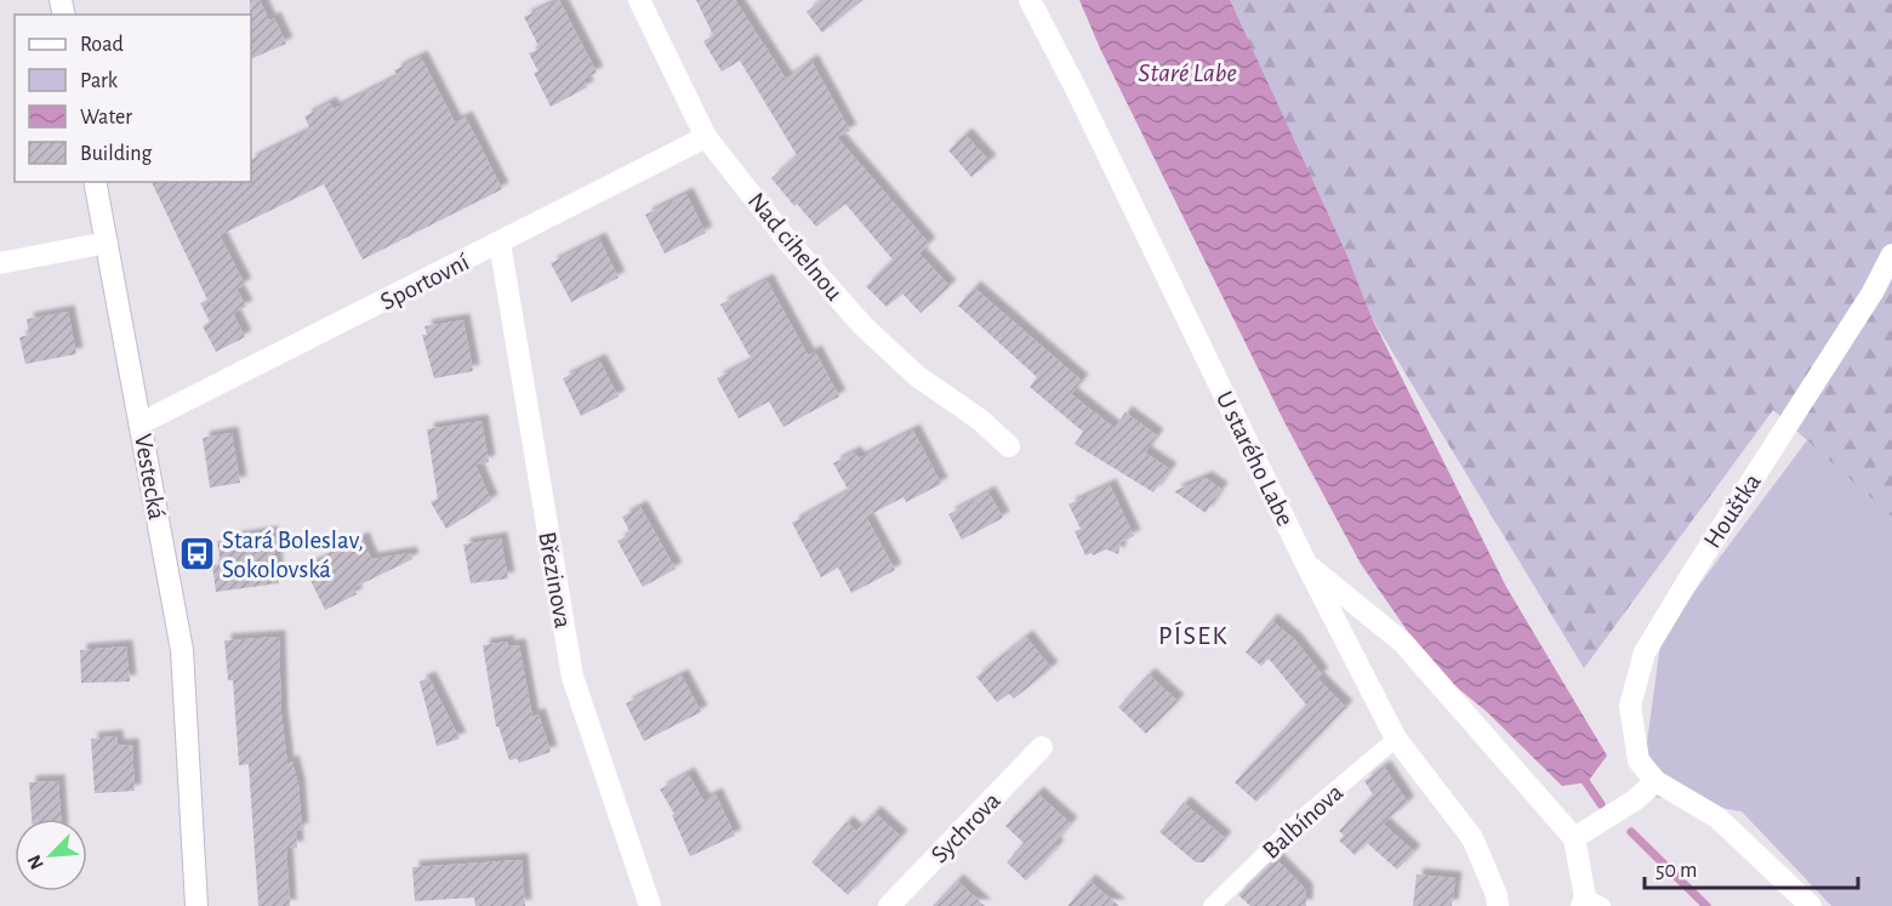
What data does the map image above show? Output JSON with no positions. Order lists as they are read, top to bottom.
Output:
{
  "streets": {
    "street": [
      "Nad cihelnou",
      "Sportovní",
      "U starého Labe",
      "Vestecká",
      "Houštka",
      "Březinova",
      "Sychrova"
    ],
    "lane": ["Balbínova"]
  },
  "crossings": [
    ["Nad cihelnou", "Sportovní"],
    ["Sportovní", "Vestecká"],
    ["Sportovní", "Březinova"],
    ["U starého Labe", "Balbínova"]
  ],
  "districts": ["PÍSEK"],
  "water": ["Staré Labe"],
  "places": {
    "bus stop": ["Stará Boleslav, Sokolovská"]
  },
  "legend": [
    "Road",
    "Park",
    "Water",
    "Building"
  ],
  "scale_bar": "50 m",
  "north": "bottom left"
}
